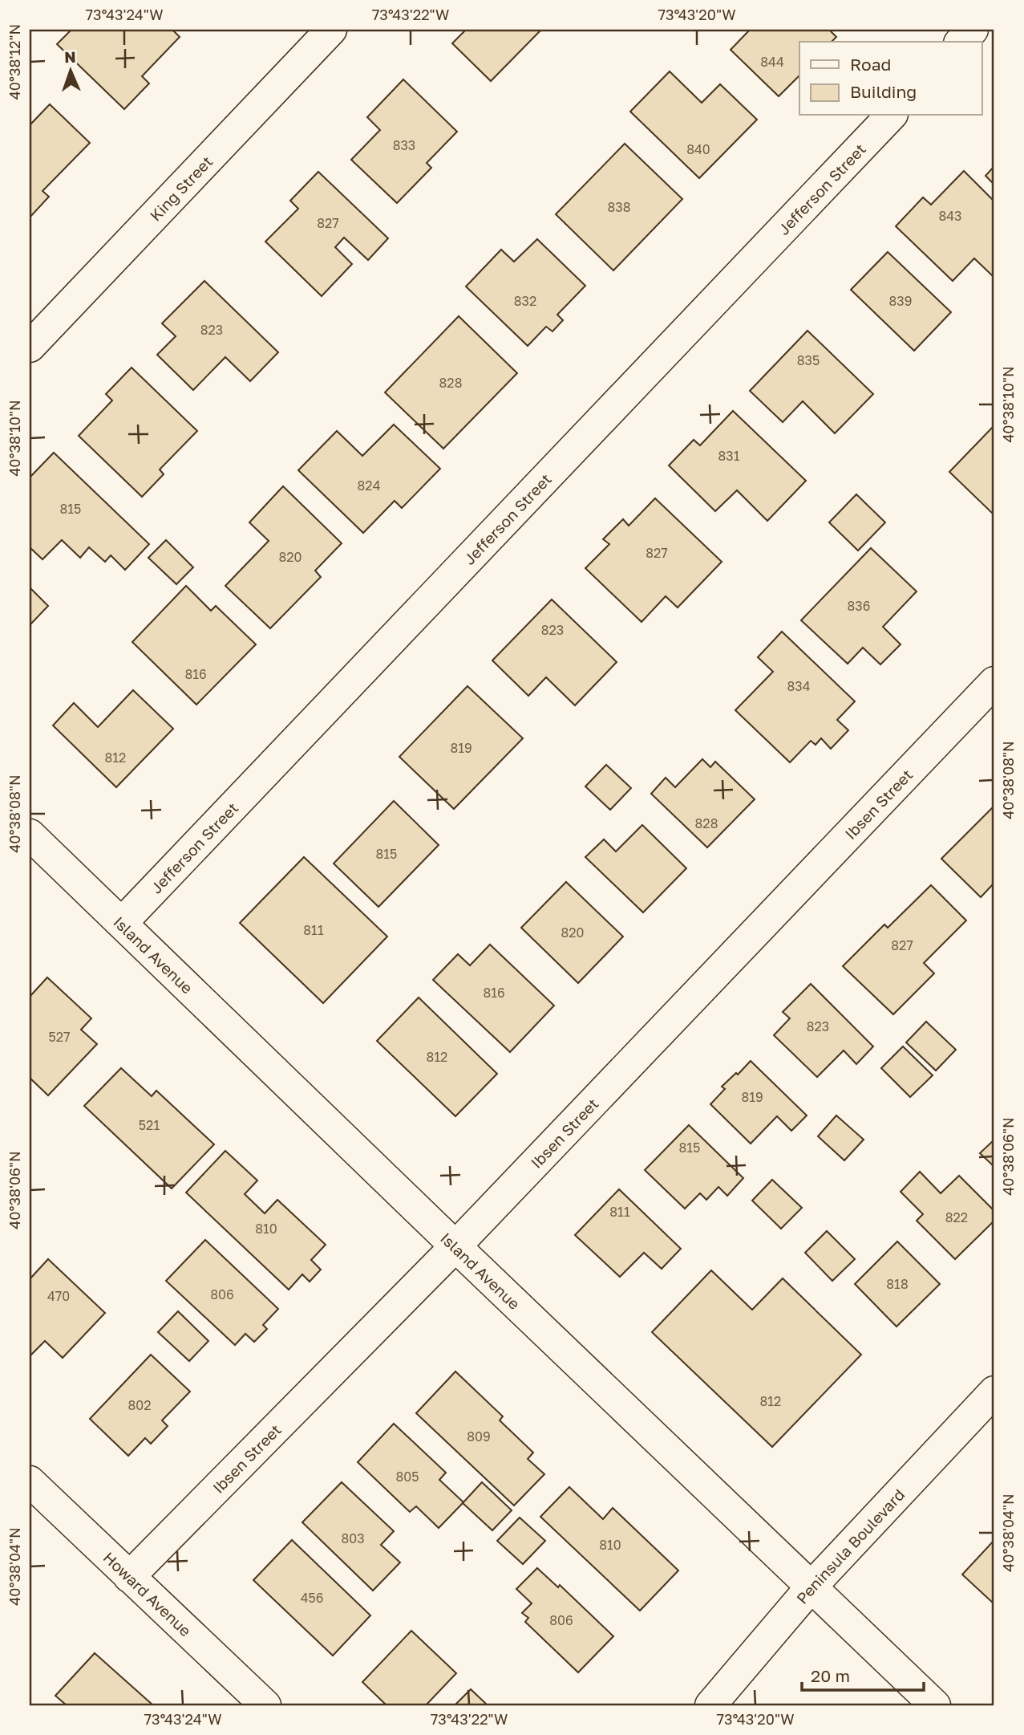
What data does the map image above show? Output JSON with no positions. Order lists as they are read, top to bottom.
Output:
{
  "streets": {
    "street": [
      "King Street",
      "Jefferson Street",
      "Ibsen Street",
      "Island Avenue",
      "Peninsula Boulevard",
      "Howard Avenue"
    ]
  },
  "crossings": [
    ["Jefferson Street", "Island Avenue"],
    ["Ibsen Street", "Island Avenue"],
    ["Ibsen Street", "Howard Avenue"],
    ["Island Avenue", "Peninsula Boulevard"]
  ],
  "house_numbers": [
    "844",
    "833",
    "840",
    "838",
    "843",
    "827",
    "832",
    "839",
    "823",
    "835",
    "828",
    "831",
    "824",
    "815",
    "827",
    "820",
    "836",
    "823",
    "816",
    "834",
    "819",
    "812",
    "828",
    "815",
    "811",
    "820",
    "827",
    "816",
    "823",
    "527",
    "812",
    "819",
    "521",
    "815",
    "811",
    "822",
    "810",
    "818",
    "806",
    "470",
    "812",
    "802",
    "809",
    "805",
    "803",
    "810",
    "456",
    "806"
  ],
  "legend": ["Road", "Building"],
  "scale_bar": "20 m",
  "north": "top",
  "coordinates": [
    "73°43'24\"W",
    "73°43'22\"W",
    "73°43'20\"W",
    "40°38'12\"N",
    "40°38'10\"N",
    "40°38'08\"N",
    "40°38'06\"N",
    "40°38'04\"N"
  ]
}
